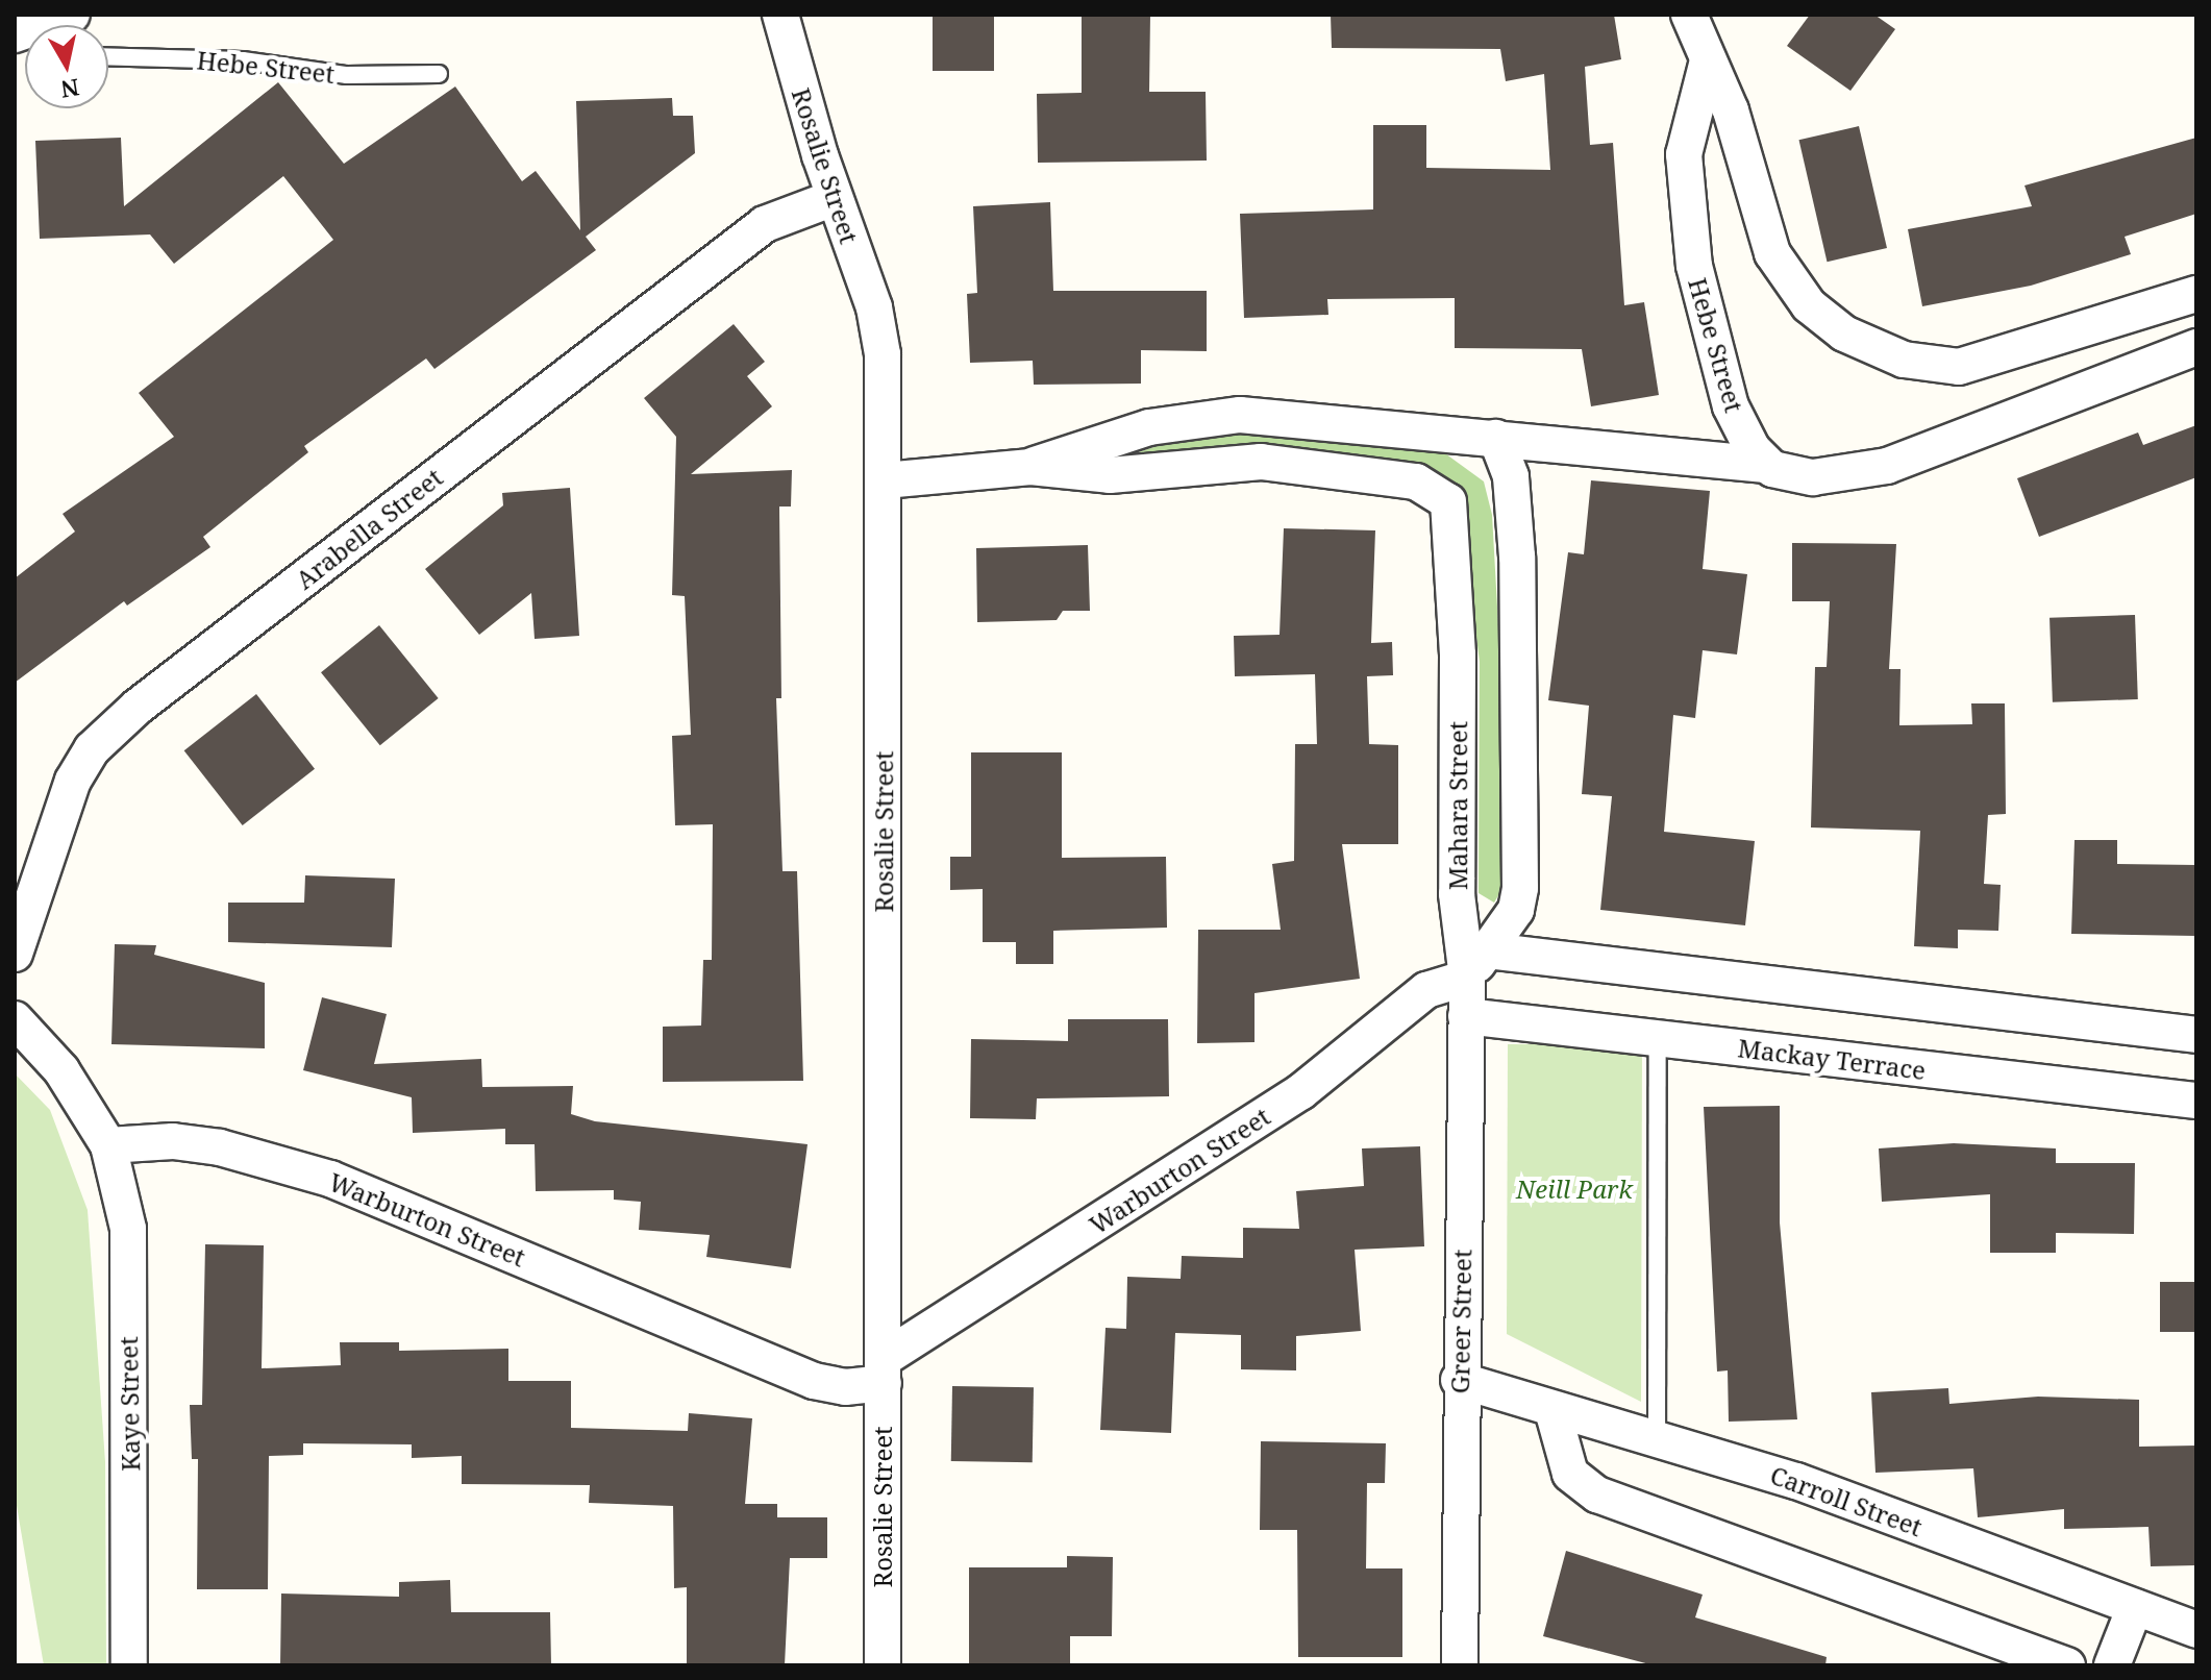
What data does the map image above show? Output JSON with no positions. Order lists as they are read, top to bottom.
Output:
{
  "streets": {
    "street": [
      "Hebe Street",
      "Rosalie Street",
      "Arabella Street",
      "Mahara Street",
      "Mackay Terrace",
      "Warburton Street",
      "Greer Street",
      "Kaye Street",
      "Carroll Street"
    ]
  },
  "crossings": [
    ["Hebe Street", "Mahara Street"],
    ["Rosalie Street", "Arabella Street"],
    ["Rosalie Street", "Mahara Street"],
    ["Rosalie Street", "Warburton Street"],
    ["Mahara Street", "Warburton Street"],
    ["Mahara Street", "Greer Street"],
    ["Mackay Terrace", "Greer Street"],
    ["Warburton Street", "Greer Street"],
    ["Warburton Street", "Kaye Street"],
    ["Greer Street", "Carroll Street"]
  ],
  "parks": ["Neill Park"],
  "north": "bottom"
}
